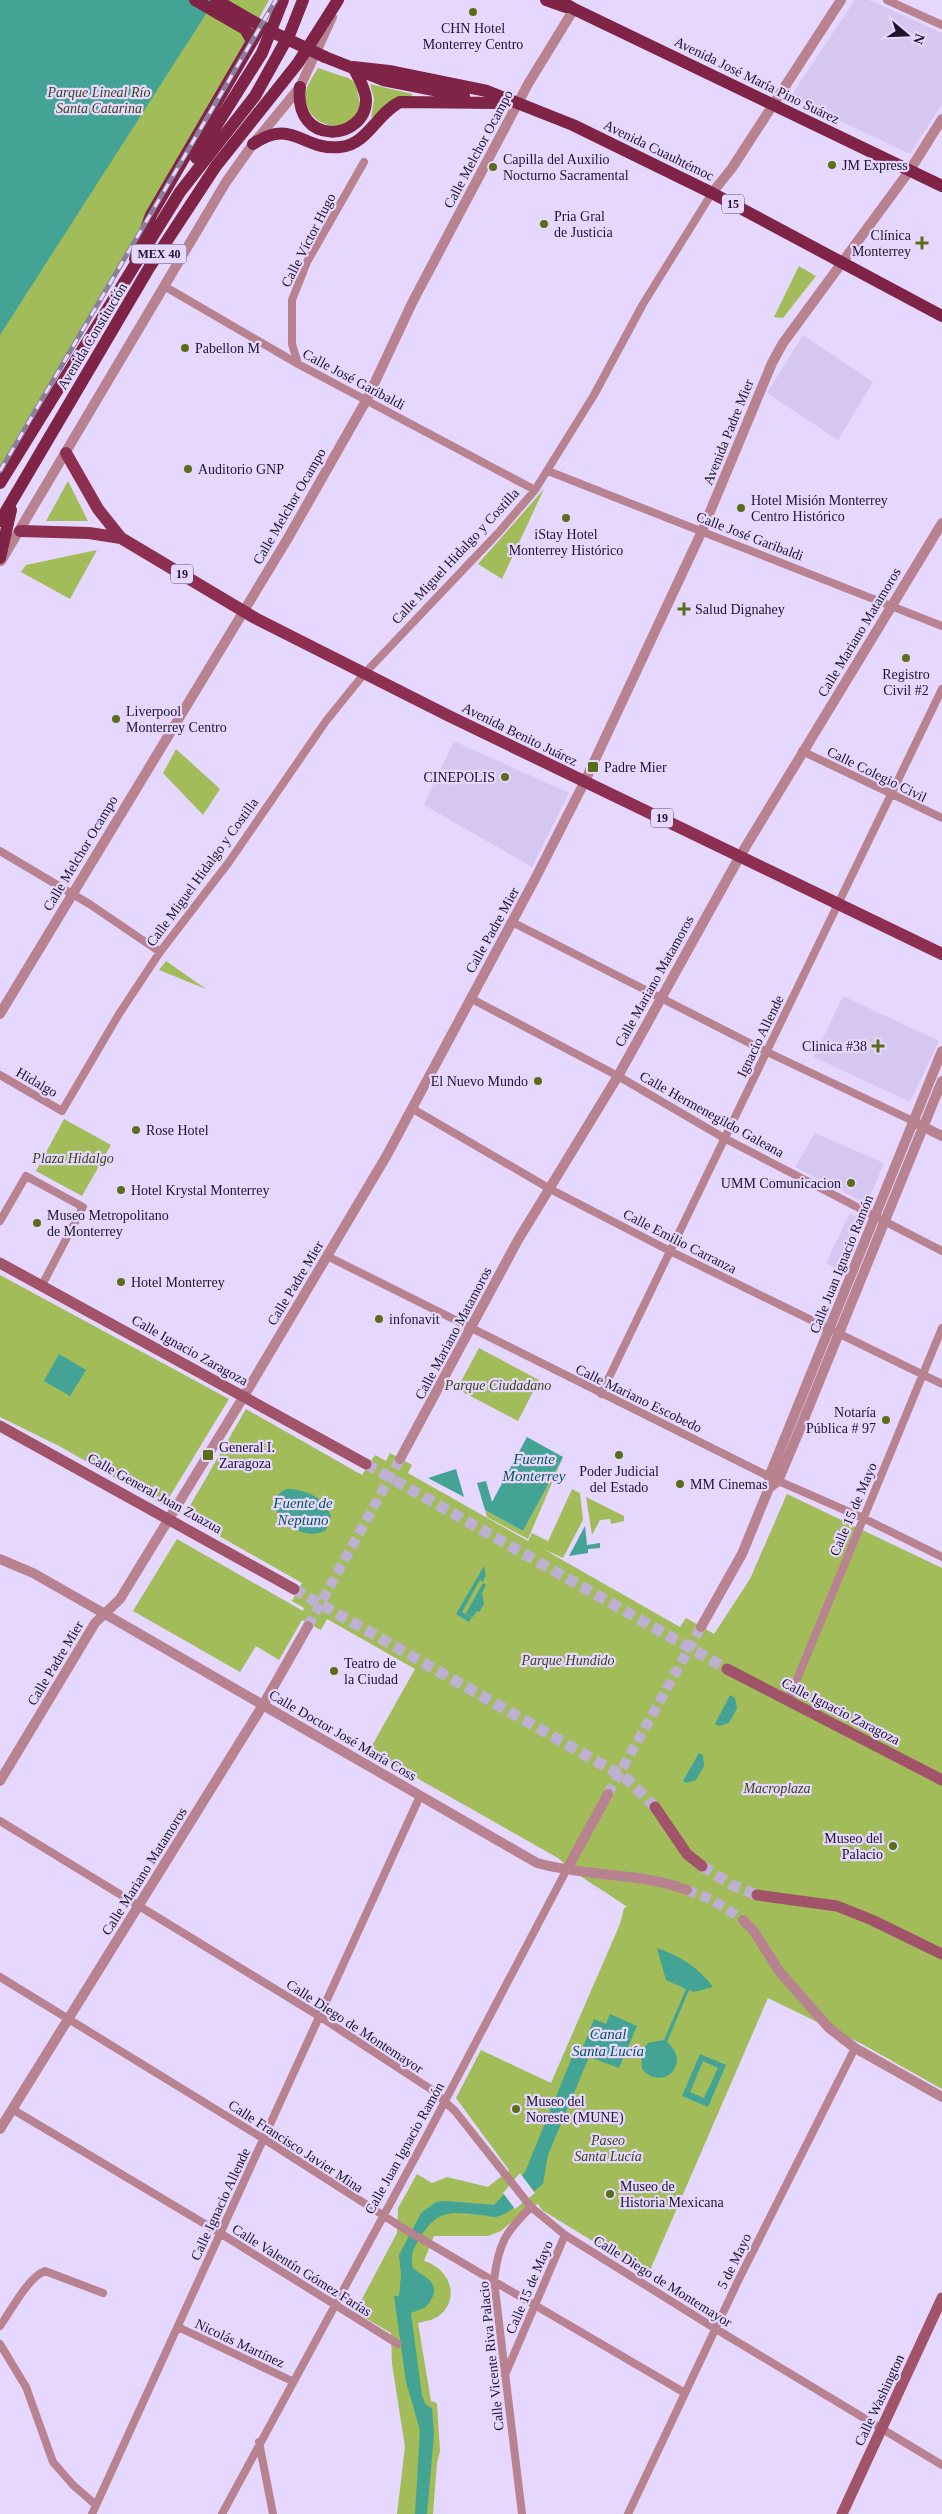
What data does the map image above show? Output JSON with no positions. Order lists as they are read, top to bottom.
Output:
{
  "streets": {
    "highway": [
      "Avenida José María Pino Suárez",
      "Avenida Cuauhtémoc",
      "15",
      "MEX 40",
      "Avenida Constitución"
    ],
    "main road": [
      "19",
      "Avenida Benito Juárez",
      "Calle Ignacio Zaragoza",
      "Calle General Juan Zuazua",
      "Calle Washington"
    ],
    "street": [
      "Calle Melchor Ocampo",
      "Calle Víctor Hugo",
      "Calle José Garibaldi",
      "Avenida Padre Mier",
      "Calle Miguel Hidalgo y Costilla",
      "Calle Mariano Matamoros",
      "Calle Colegio Civil",
      "Calle Padre Mier",
      "Ignacio Allende",
      "Hidalgo",
      "Calle Hermenegildo Galeana",
      "Calle Emilio Carranza",
      "Calle Juan Ignacio Ramón",
      "Calle Mariano Escobedo",
      "Calle 15 de Mayo",
      "Calle Doctor José María Coss",
      "Calle Diego de Montemayor",
      "Calle Francisco Javier Mina",
      "Calle Ignacio Allende",
      "5 de Mayo",
      "Calle Valentín Gómez Farías",
      "Nicolás Martínez",
      "Calle Vicente Riva Palacio"
    ]
  },
  "crossings": [
    ["Avenida José María Pino Suárez", "Calle Melchor Ocampo"],
    ["Avenida José María Pino Suárez", "Avenida Padre Mier"],
    ["Avenida José María Pino Suárez", "Calle Miguel Hidalgo y Costilla"],
    ["Calle Melchor Ocampo", "Avenida Cuauhtémoc"],
    ["Calle Melchor Ocampo", "Calle José Garibaldi"],
    ["Calle Melchor Ocampo", "Avenida Benito Juárez"],
    ["Avenida Cuauhtémoc", "Avenida Padre Mier"],
    ["Avenida Cuauhtémoc", "Calle Miguel Hidalgo y Costilla"],
    ["Calle Víctor Hugo", "Calle José Garibaldi"],
    ["Calle José Garibaldi", "Avenida Padre Mier"],
    ["Calle José Garibaldi", "Calle Miguel Hidalgo y Costilla"],
    ["Calle José Garibaldi", "Calle Mariano Matamoros"],
    ["Avenida Padre Mier", "Avenida Benito Juárez"],
    ["Avenida Padre Mier", "Calle Padre Mier"],
    ["Calle Miguel Hidalgo y Costilla", "Avenida Benito Juárez"],
    ["Calle Miguel Hidalgo y Costilla", "Hidalgo"],
    ["Calle Mariano Matamoros", "Avenida Benito Juárez"],
    ["Calle Mariano Matamoros", "Calle Colegio Civil"],
    ["Calle Mariano Matamoros", "Calle Hermenegildo Galeana"],
    ["Calle Mariano Matamoros", "Calle Emilio Carranza"],
    ["Calle Mariano Matamoros", "Calle Mariano Escobedo"],
    ["Calle Mariano Matamoros", "Calle Doctor José María Coss"],
    ["Calle Mariano Matamoros", "Calle Diego de Montemayor"],
    ["Calle Mariano Matamoros", "Calle Francisco Javier Mina"],
    ["Calle Mariano Matamoros", "Calle Valentín Gómez Farías"],
    ["Avenida Benito Juárez", "Calle Padre Mier"],
    ["Avenida Benito Juárez", "Ignacio Allende"],
    ["Calle Colegio Civil", "Ignacio Allende"],
    ["Calle Padre Mier", "Calle Hermenegildo Galeana"],
    ["Calle Padre Mier", "Calle Emilio Carranza"],
    ["Calle Padre Mier", "Calle Ignacio Zaragoza"],
    ["Calle Padre Mier", "Calle Mariano Escobedo"],
    ["Calle Padre Mier", "Calle General Juan Zuazua"],
    ["Calle Padre Mier", "Calle Doctor José María Coss"],
    ["Ignacio Allende", "Calle Hermenegildo Galeana"],
    ["Ignacio Allende", "Calle Emilio Carranza"],
    ["Ignacio Allende", "Calle Mariano Escobedo"],
    ["Calle Hermenegildo Galeana", "Calle Juan Ignacio Ramón"],
    ["Calle Emilio Carranza", "Calle Juan Ignacio Ramón"],
    ["Calle Emilio Carranza", "Calle 15 de Mayo"],
    ["Calle Juan Ignacio Ramón", "Calle Mariano Escobedo"],
    ["Calle Juan Ignacio Ramón", "Calle Doctor José María Coss"],
    ["Calle Juan Ignacio Ramón", "Calle Diego de Montemayor"],
    ["Calle Juan Ignacio Ramón", "Calle Francisco Javier Mina"],
    ["Calle Juan Ignacio Ramón", "Calle Valentín Gómez Farías"],
    ["Calle Juan Ignacio Ramón", "Nicolás Martínez"],
    ["Calle Ignacio Zaragoza", "Calle 15 de Mayo"],
    ["Calle Mariano Escobedo", "Calle 15 de Mayo"],
    ["Calle 15 de Mayo", "Calle Diego de Montemayor"],
    ["Calle 15 de Mayo", "Calle Francisco Javier Mina"],
    ["Calle 15 de Mayo", "Calle Vicente Riva Palacio"],
    ["Calle Doctor José María Coss", "Calle Ignacio Allende"],
    ["Calle Diego de Montemayor", "Calle Ignacio Allende"],
    ["Calle Diego de Montemayor", "5 de Mayo"],
    ["Calle Diego de Montemayor", "Calle Vicente Riva Palacio"],
    ["Calle Diego de Montemayor", "Calle Washington"],
    ["Calle Francisco Javier Mina", "Calle Ignacio Allende"],
    ["Calle Francisco Javier Mina", "5 de Mayo"],
    ["Calle Francisco Javier Mina", "Calle Vicente Riva Palacio"],
    ["Calle Ignacio Allende", "Calle Valentín Gómez Farías"],
    ["Calle Ignacio Allende", "Nicolás Martínez"]
  ],
  "water": ["Fuente Monterrey", "Fuente de Neptuno", "Canal Santa Lucía"],
  "parks": [
    "Parque Lineal Río Santa Catarina",
    "Plaza Hidalgo",
    "Parque Ciudadano",
    "Parque Hundido",
    "Macroplaza",
    "Paseo Santa Lucía"
  ],
  "places": {
    "other": [
      "CHN Hotel Monterrey Centro",
      "JM Express",
      "Capilla del Auxilio Nocturno Sacramental",
      "Pria Gral de Justicia",
      "Pabellon M",
      "Auditorio GNP",
      "Hotel Misión Monterrey Centro Histórico",
      "iStay Hotel Monterrey Histórico",
      "Registro Civil #2",
      "Liverpool Monterrey Centro",
      "CINEPOLIS",
      "El Nuevo Mundo",
      "Rose Hotel",
      "UMM Comunicacion",
      "Hotel Krystal Monterrey",
      "Museo Metropolitano de Monterrey",
      "Hotel Monterrey",
      "infonavit",
      "Notaría Pública # 97",
      "Poder Judicial del Estado",
      "MM Cinemas",
      "Teatro de la Ciudad",
      "Museo del Palacio",
      "Museo del Noreste (MUNE)",
      "Museo de Historia Mexicana"
    ],
    "health": ["Clínica Monterrey", "Salud Dignahey", "Clinica #38"],
    "transit": ["Padre Mier", "General I. Zaragoza"]
  },
  "north": "right"
}
